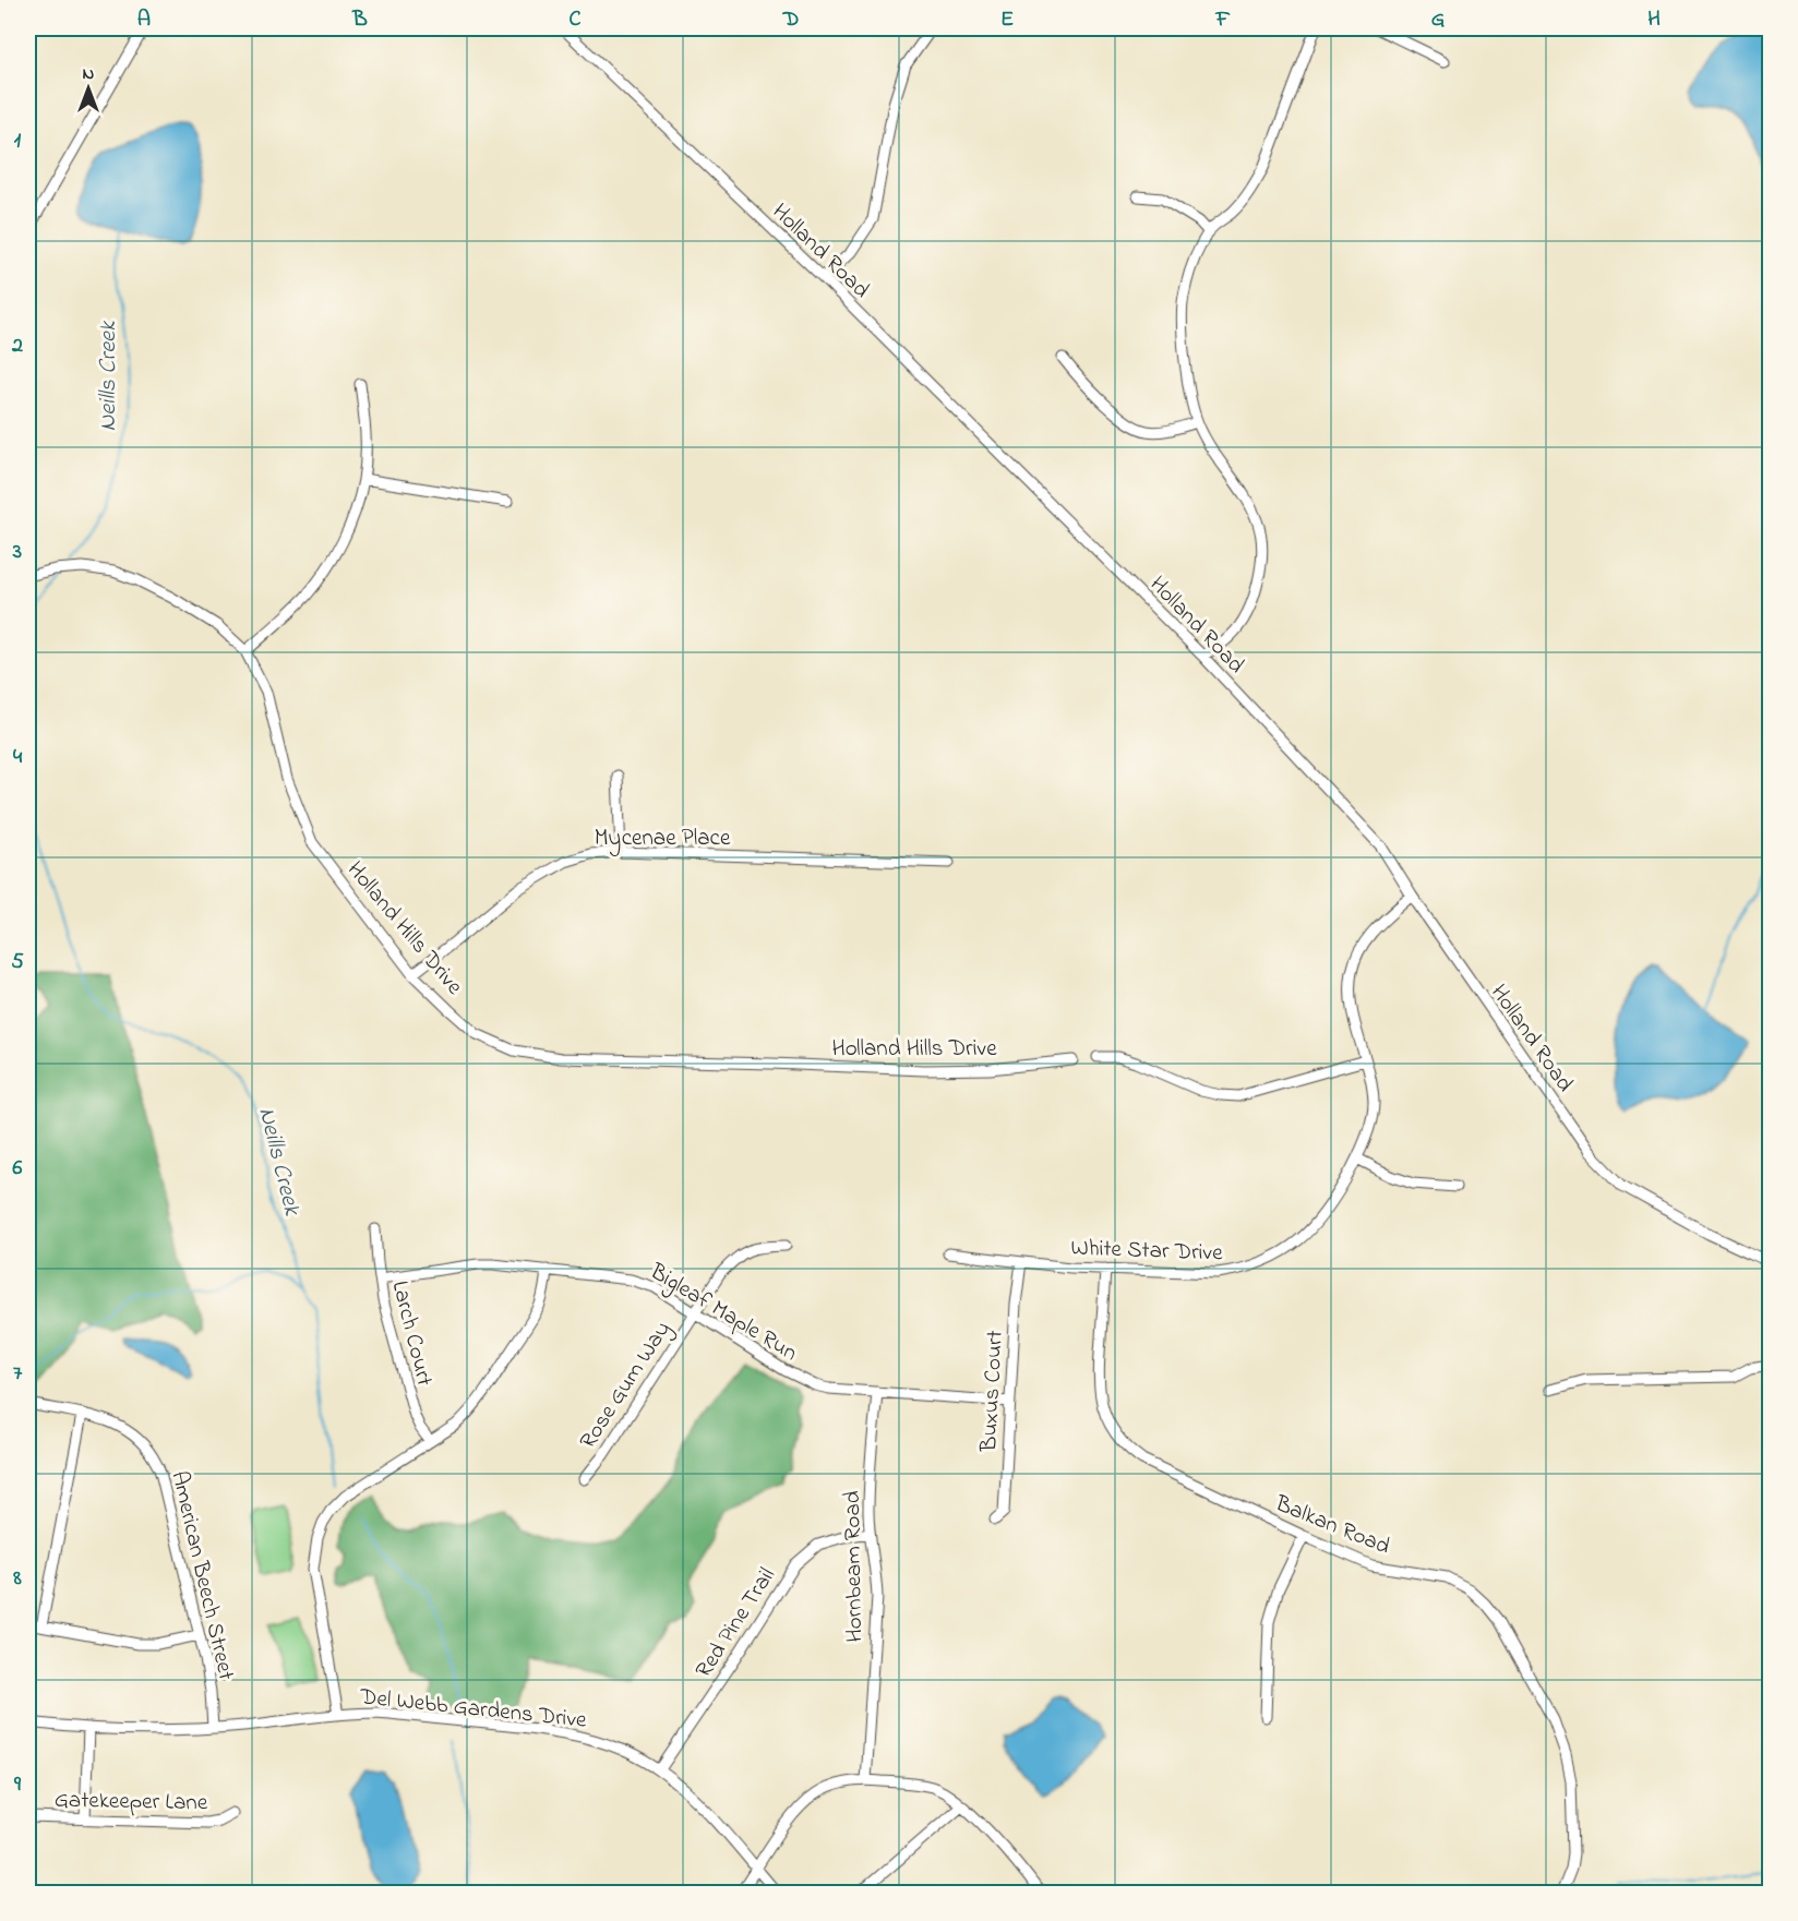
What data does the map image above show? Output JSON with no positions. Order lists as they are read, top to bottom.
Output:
{
  "streets": {
    "street": [
      "Holland Road",
      "Mycenae Place",
      "Holland Hills Drive",
      "White Star Drive",
      "Bigleaf Maple Run",
      "Larch Court",
      "Rose Gum Way",
      "Buxus Court",
      "Balkan Road",
      "Hornbeam Road",
      "American Beech Street",
      "Red Pine Trail",
      "Del Webb Gardens Drive",
      "Gatekeeper Lane"
    ]
  },
  "crossings": [
    ["Holland Road", "White Star Drive"],
    ["Mycenae Place", "Holland Hills Drive"],
    ["White Star Drive", "Buxus Court"],
    ["White Star Drive", "Balkan Road"],
    ["Bigleaf Maple Run", "Larch Court"],
    ["Bigleaf Maple Run", "Rose Gum Way"],
    ["Bigleaf Maple Run", "Buxus Court"],
    ["Bigleaf Maple Run", "Hornbeam Road"],
    ["Hornbeam Road", "Red Pine Trail"],
    ["American Beech Street", "Del Webb Gardens Drive"],
    ["Red Pine Trail", "Del Webb Gardens Drive"]
  ],
  "water": ["Neills Creek"],
  "north": "top",
  "grid": {
    "columns": [
      "A",
      "B",
      "C",
      "D",
      "E",
      "F",
      "G",
      "H"
    ],
    "rows": [
      "1",
      "2",
      "3",
      "4",
      "5",
      "6",
      "7",
      "8",
      "9"
    ]
  }
}
